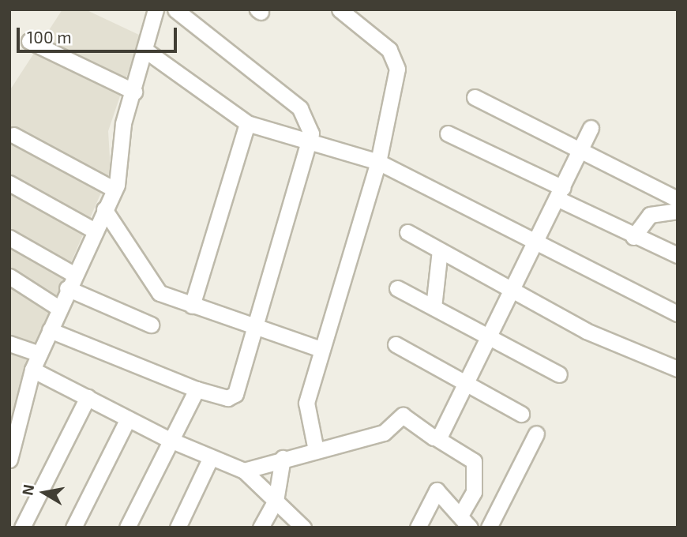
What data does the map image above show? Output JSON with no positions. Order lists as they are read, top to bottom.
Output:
{
  "scale_bar": "100 m",
  "north": "left"
}
